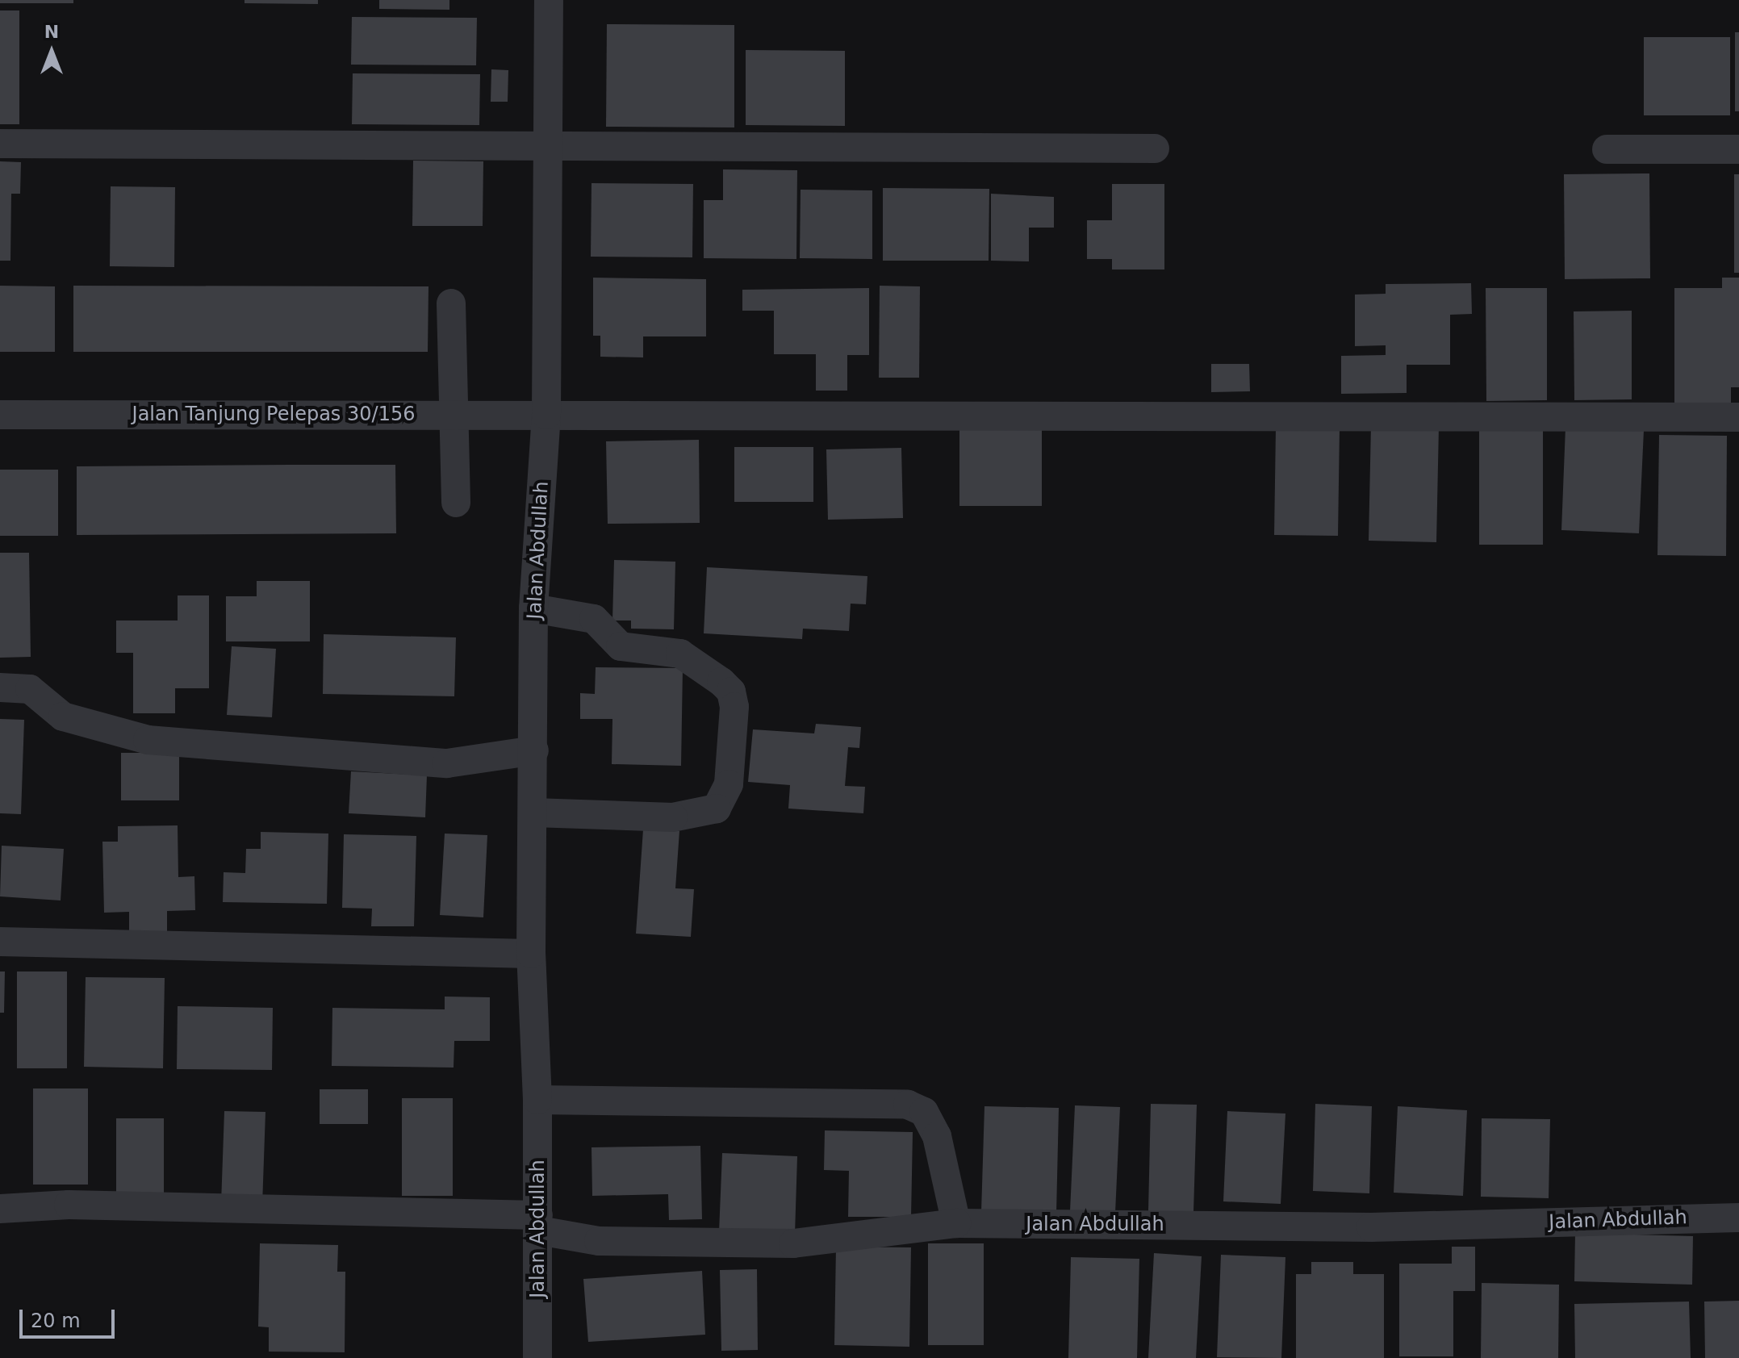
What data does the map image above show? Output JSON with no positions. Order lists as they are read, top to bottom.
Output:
{
  "streets": {
    "street": ["Jalan Tanjung Pelepas 30/156", "Jalan Abdullah"]
  },
  "crossings": [
    ["Jalan Tanjung Pelepas 30/156", "Jalan Abdullah"]
  ],
  "scale_bar": "20 m",
  "north": "top"
}
